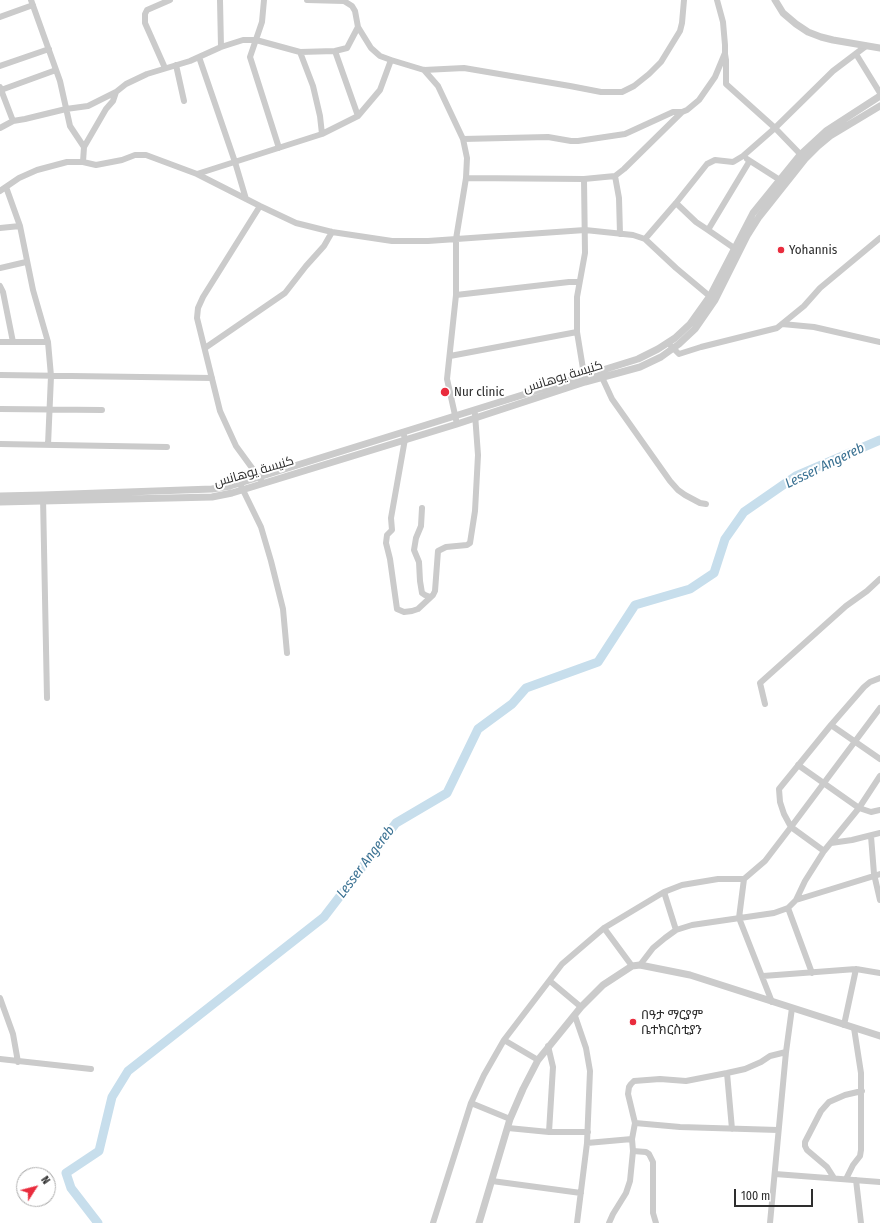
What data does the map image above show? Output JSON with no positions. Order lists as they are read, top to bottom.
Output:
{
  "streets": {
    "street": ["كنيسة يوهانس"]
  },
  "water": ["Lesser Angereb"],
  "places": ["Yohannis", "Nur clinic", "በዓታ ማርያም ቤተክርስቲያን"],
  "scale_bar": "100 m",
  "north": "top right"
}
